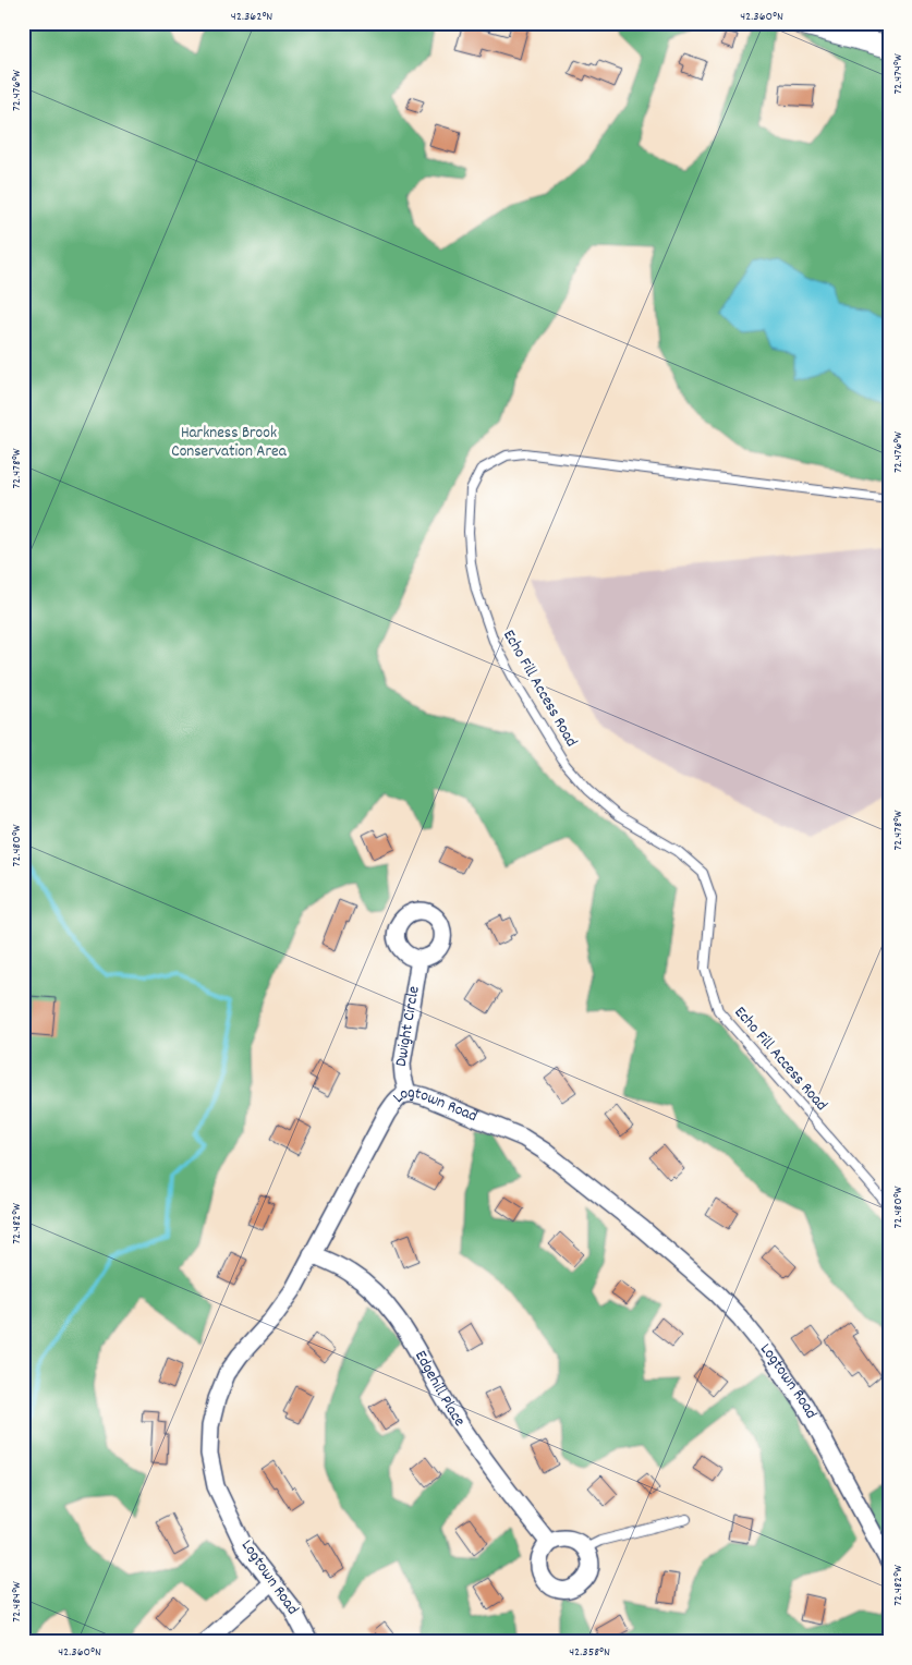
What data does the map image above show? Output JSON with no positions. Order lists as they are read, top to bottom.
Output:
{
  "streets": {
    "street": ["Dwight Circle", "Logtown Road", "Edgehill Place"],
    "lane": ["Echo Fill Access Road"]
  },
  "crossings": [
    ["Dwight Circle", "Logtown Road"],
    ["Logtown Road", "Edgehill Place"]
  ],
  "parks": ["Harkness Brook Conservation Area"],
  "coordinates": [
    "42.362°N",
    "42.360°N",
    "72.474°W",
    "72.476°W",
    "72.478°W",
    "72.480°W",
    "72.482°W",
    "72.484°W",
    "42.358°N"
  ]
}
